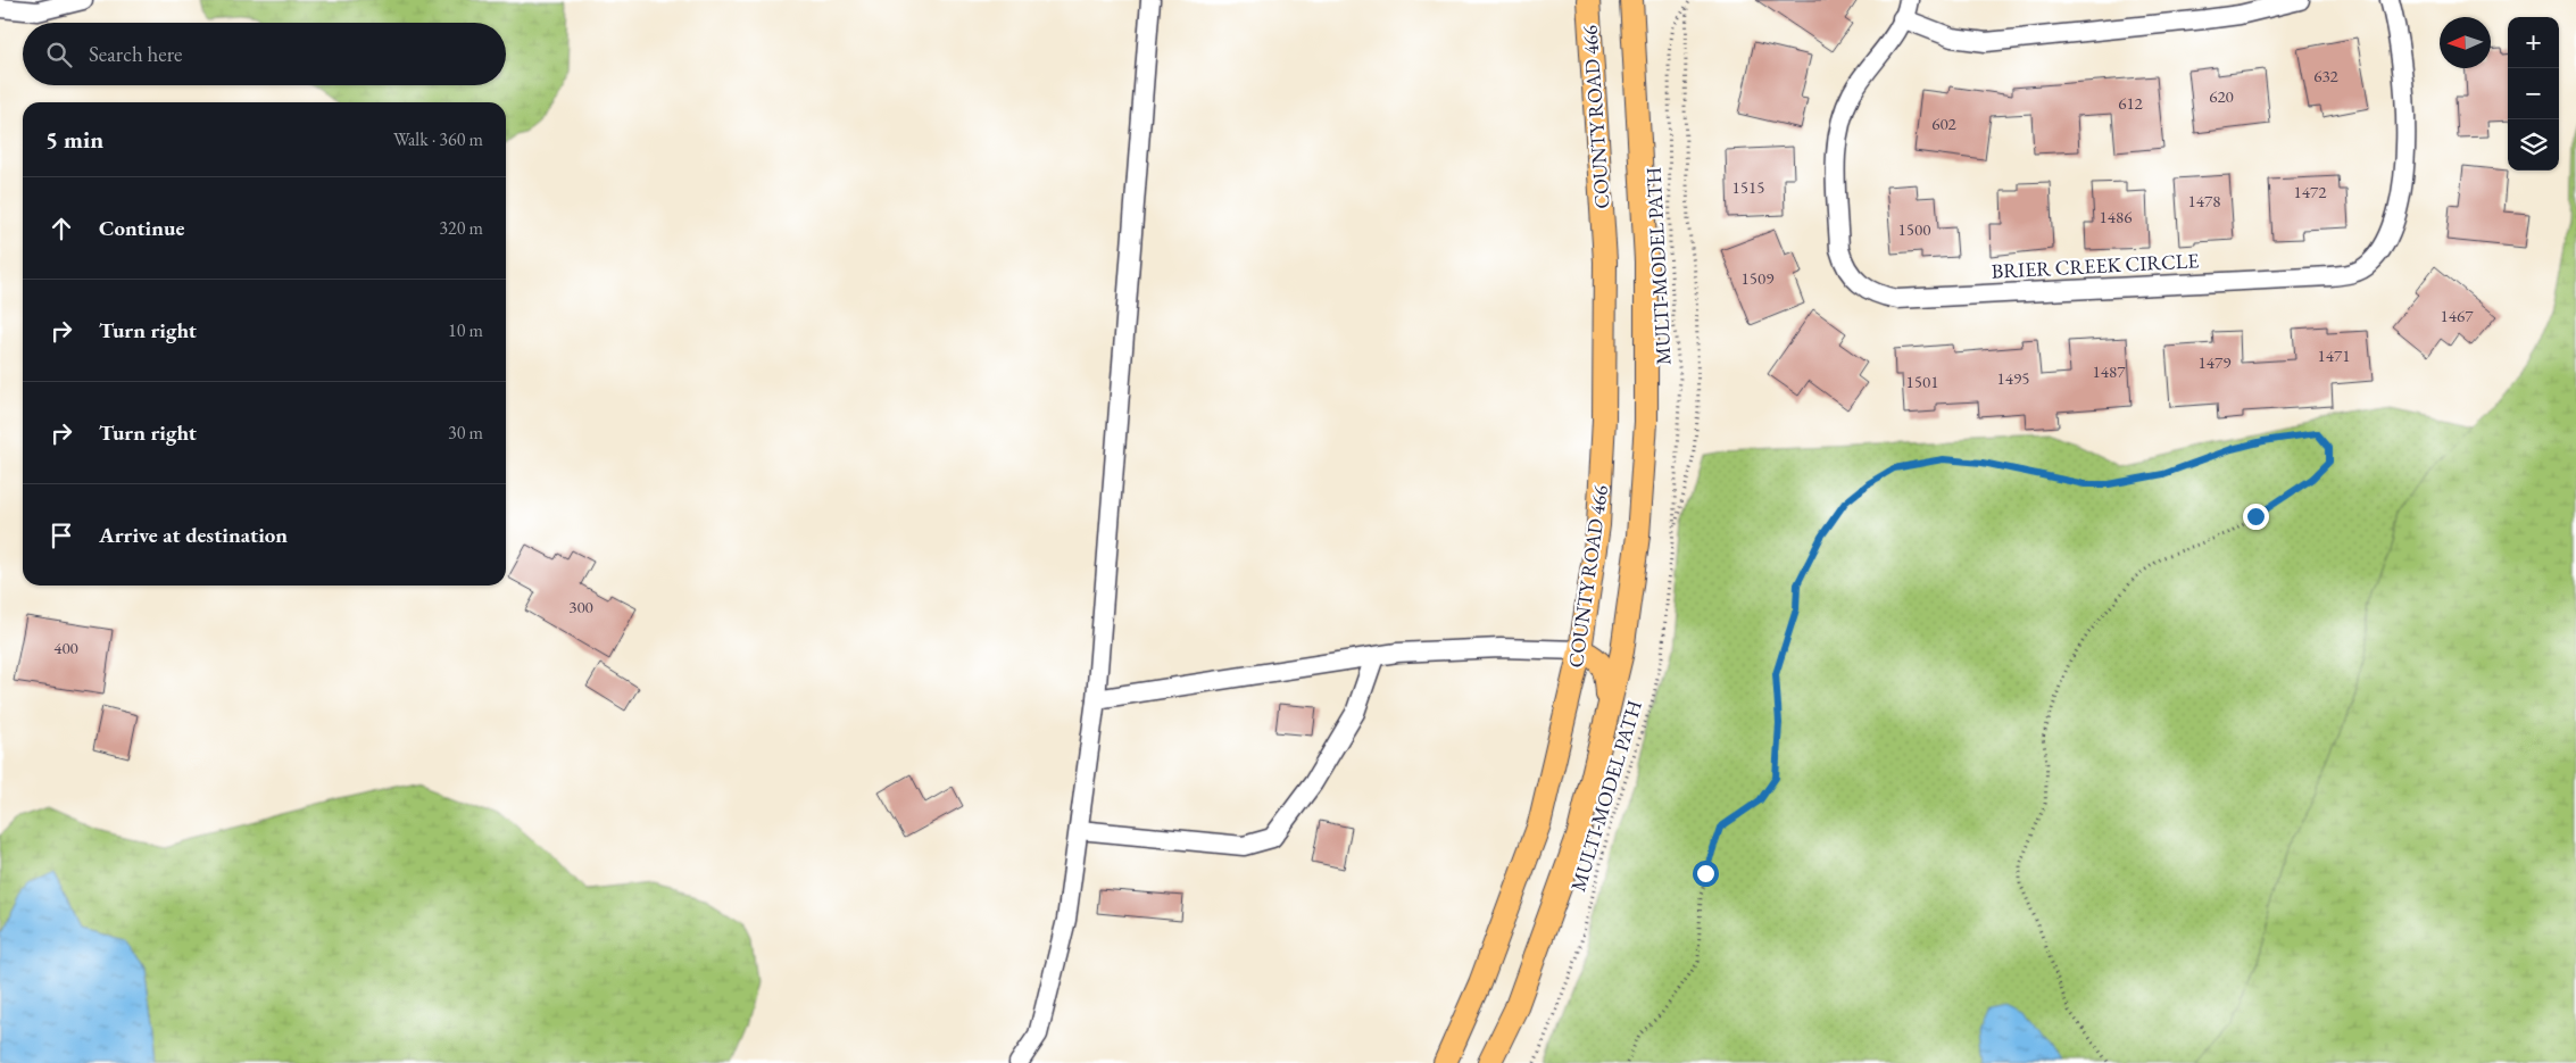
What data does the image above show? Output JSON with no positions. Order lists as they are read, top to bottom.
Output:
{
  "streets": {
    "main road": ["COUNTY ROAD 466"],
    "street": ["BRIER CREEK CIRCLE"],
    "path": ["MULTI-MODEL PATH"]
  },
  "house_numbers": [
    "632",
    "620",
    "612",
    "602",
    "1515",
    "1472",
    "1478",
    "1486",
    "1500",
    "1509",
    "1467",
    "1471",
    "1479",
    "1487",
    "1495",
    "1501",
    "300",
    "400"
  ],
  "north": "left",
  "page": {
    "map_buttons": ["+", "−"],
    "search": "Search here",
    "heading": ["5 min", "Walk · 360 m"],
    "list": [
      ["Continue", "320 m"],
      ["Turn right", "10 m"],
      ["Turn right", "30 m"],
      "Arrive at destination"
    ]
  }
}
